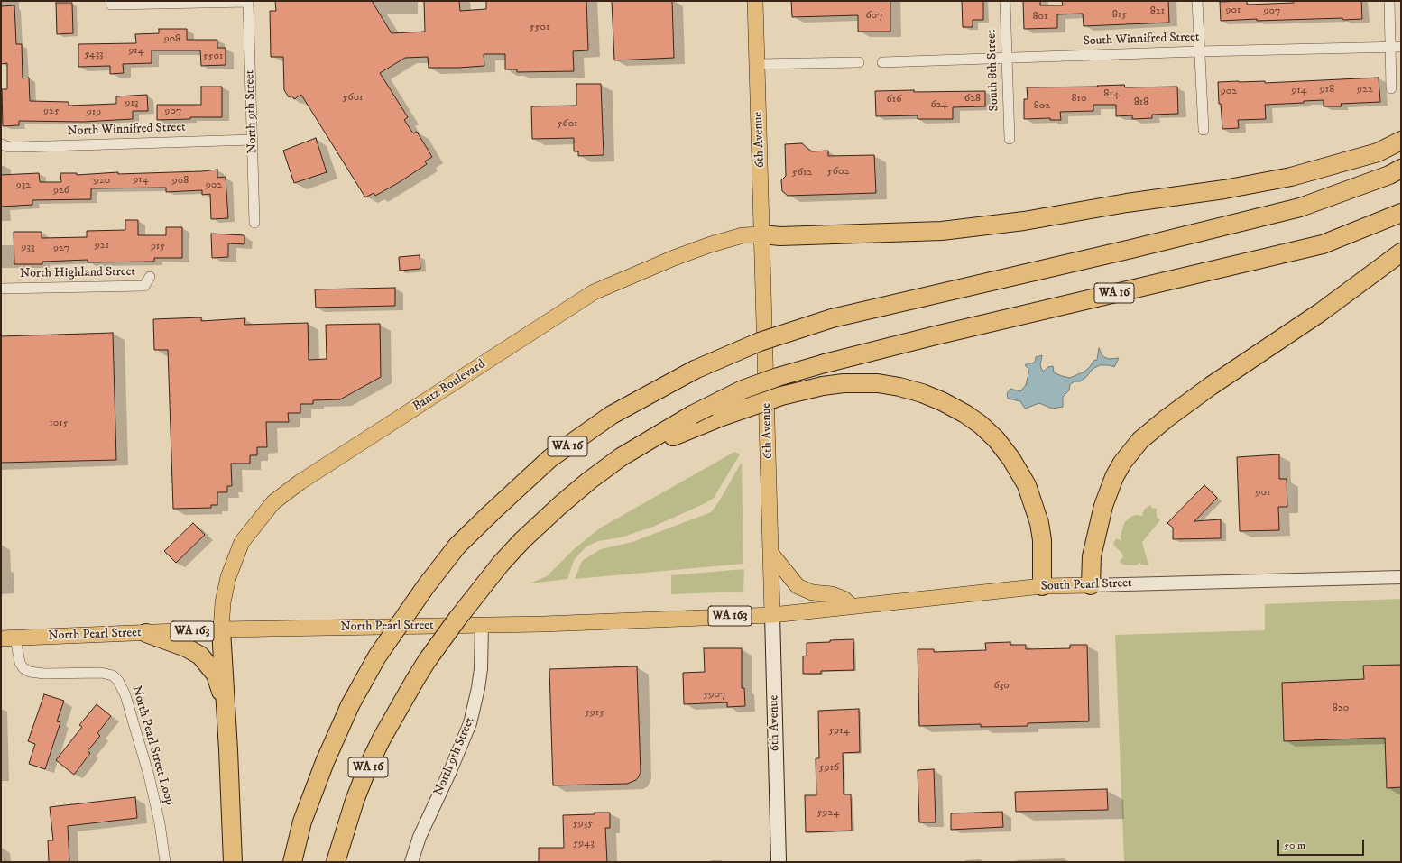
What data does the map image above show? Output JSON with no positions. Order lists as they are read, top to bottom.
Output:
{
  "streets": {
    "highway": ["WA 16"],
    "main road": [
      "6th Avenue",
      "Bantz Boulevard",
      "South Pearl Street",
      "WA 163",
      "North Pearl Street"
    ],
    "street": [
      "South Winnifred Street",
      "South 8th Street",
      "North 9th Street",
      "North Winnifred Street",
      "North Highland Street",
      "North Pearl Street Loop"
    ]
  },
  "crossings": [
    ["South Winnifred Street", "South 8th Street"],
    ["North 9th Street", "North Winnifred Street"],
    ["North 9th Street", "North Pearl Street"],
    ["6th Avenue", "Bantz Boulevard"],
    ["6th Avenue", "South Pearl Street"],
    ["6th Avenue", "North Pearl Street"],
    ["Bantz Boulevard", "North Pearl Street"],
    ["South Pearl Street", "North Pearl Street"],
    ["North Pearl Street", "North Pearl Street Loop"]
  ],
  "house_numbers": [
    "901",
    "821",
    "907",
    "815",
    "607",
    "801",
    "5501",
    "908",
    "914",
    "5433",
    "5501",
    "918",
    "922",
    "914",
    "902",
    "814",
    "5601",
    "628",
    "810",
    "616",
    "818",
    "913",
    "624",
    "802",
    "925",
    "907",
    "919",
    "5601",
    "5602",
    "5612",
    "914",
    "920",
    "908",
    "932",
    "902",
    "926",
    "921",
    "915",
    "933",
    "927",
    "1015",
    "901",
    "630",
    "5907",
    "820",
    "5915",
    "5914",
    "5916",
    "5924",
    "5935",
    "5943"
  ],
  "scale_bar": "50 m"
}
